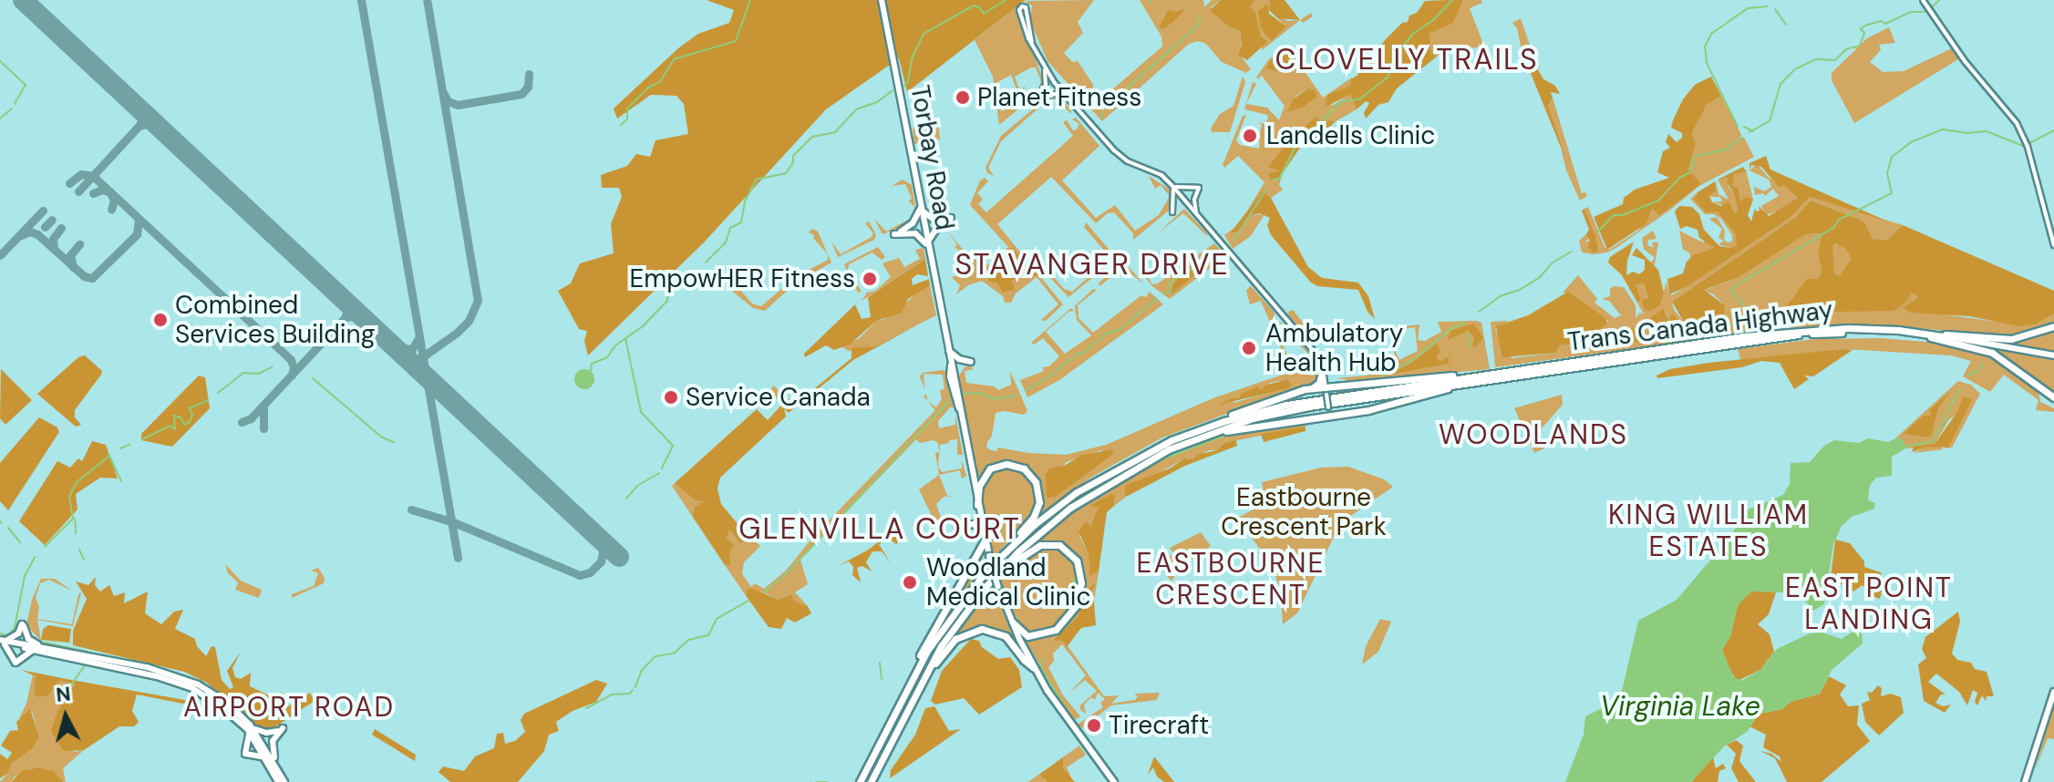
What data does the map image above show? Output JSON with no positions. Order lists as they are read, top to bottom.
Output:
{
  "streets": {
    "highway": ["Trans Canada Highway"],
    "main road": ["Torbay Road"]
  },
  "districts": [
    "CLOVELLY TRAILS",
    "STAVANGER DRIVE",
    "WOODLANDS",
    "KING WILLIAM ESTATES",
    "GLENVILLA COURT",
    "EASTBOURNE CRESCENT",
    "EAST POINT LANDING",
    "AIRPORT ROAD"
  ],
  "water": ["Virginia Lake"],
  "parks": ["Eastbourne Crescent Park"],
  "places": [
    "Planet Fitness",
    "Landells Clinic",
    "EmpowHER Fitness",
    "Combined Services Building",
    "Ambulatory Health Hub",
    "Service Canada",
    "Woodland Medical Clinic",
    "Tirecraft"
  ],
  "north": "top"
}
